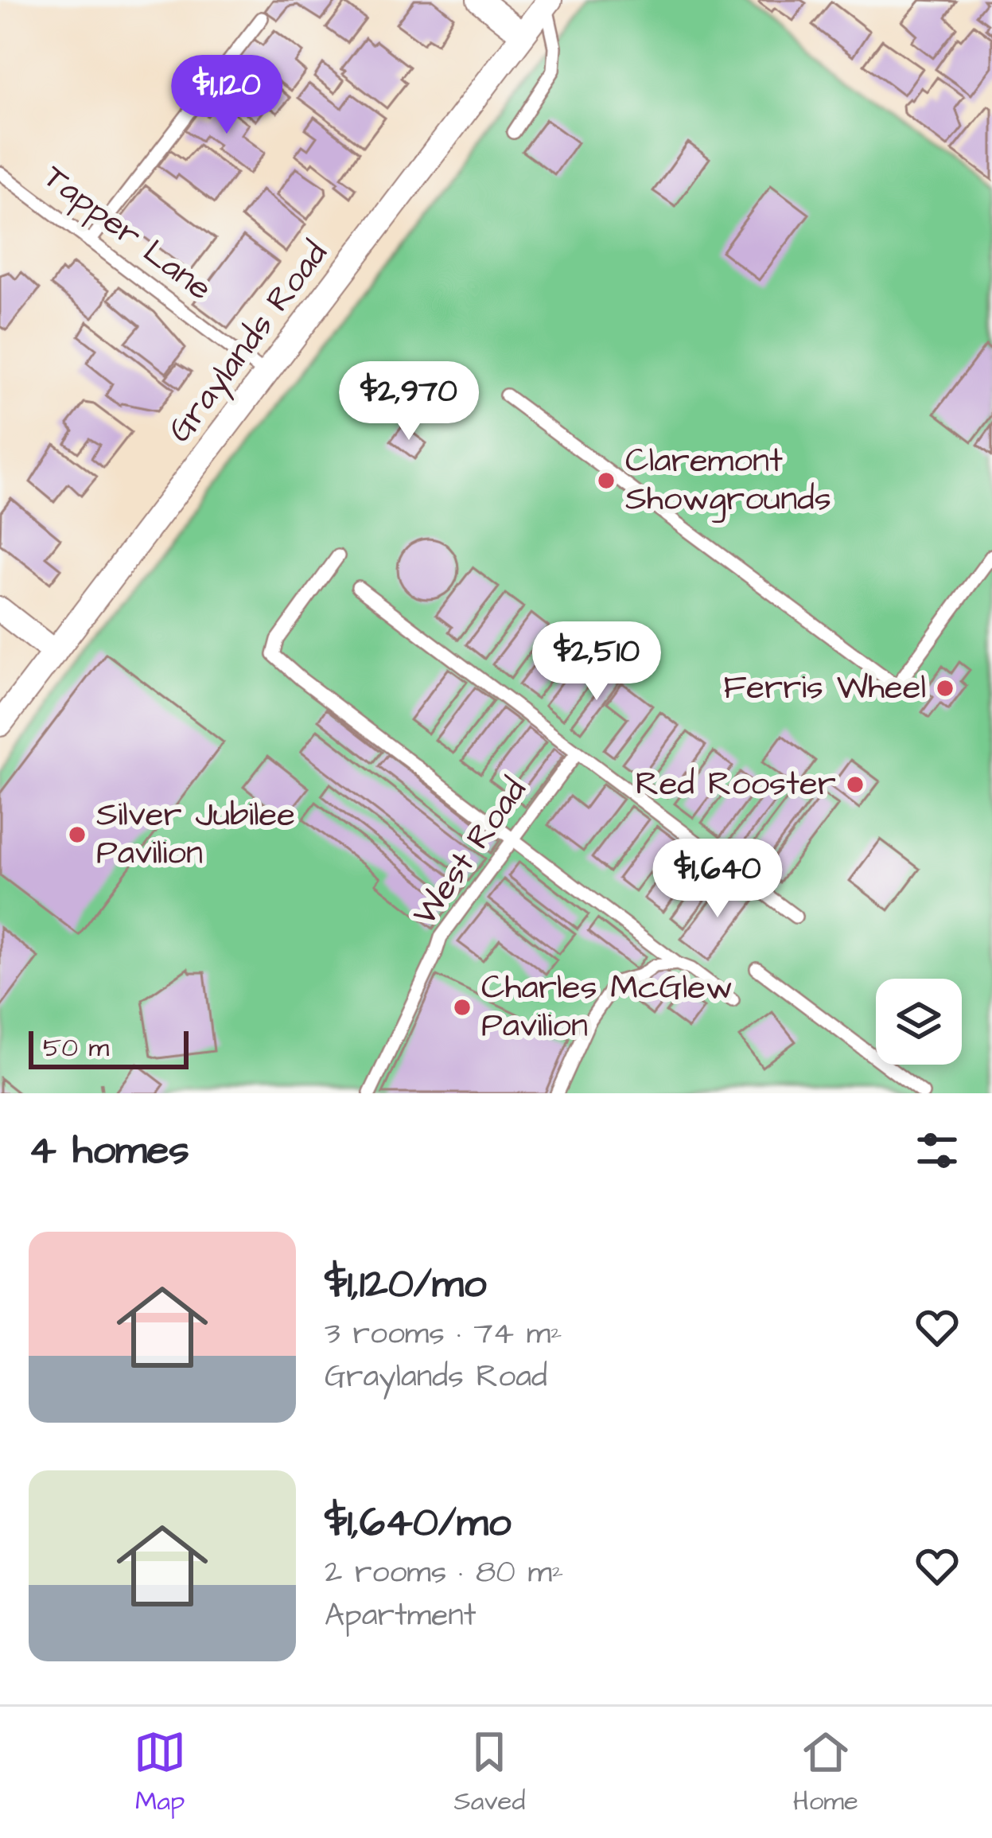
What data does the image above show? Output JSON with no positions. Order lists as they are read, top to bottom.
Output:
{
  "streets": {
    "street": ["Graylands Road"],
    "lane": ["Tapper Lane", "West Road"]
  },
  "crossings": [
    ["Tapper Lane", "Graylands Road"]
  ],
  "places": [
    "Claremont Showgrounds",
    "Ferris Wheel",
    "Red Rooster",
    "Silver Jubilee Pavilion",
    "Charles McGlew Pavilion"
  ],
  "scale_bar": "50 m",
  "page": {
    "price": [
      "$1,120",
      "$2,970",
      "$2,510",
      "$1,640"
    ],
    "scale": "50 m",
    "heading": "4 homes",
    "list": [
      {
        "name": "$1,120/mo",
        "note": "3 rooms · 74 m² · Graylands Road"
      },
      {
        "name": "$1,640/mo",
        "note": "2 rooms · 80 m² · Apartment"
      }
    ],
    "tabs": ["Map", "Saved", "Home"]
  }
}
